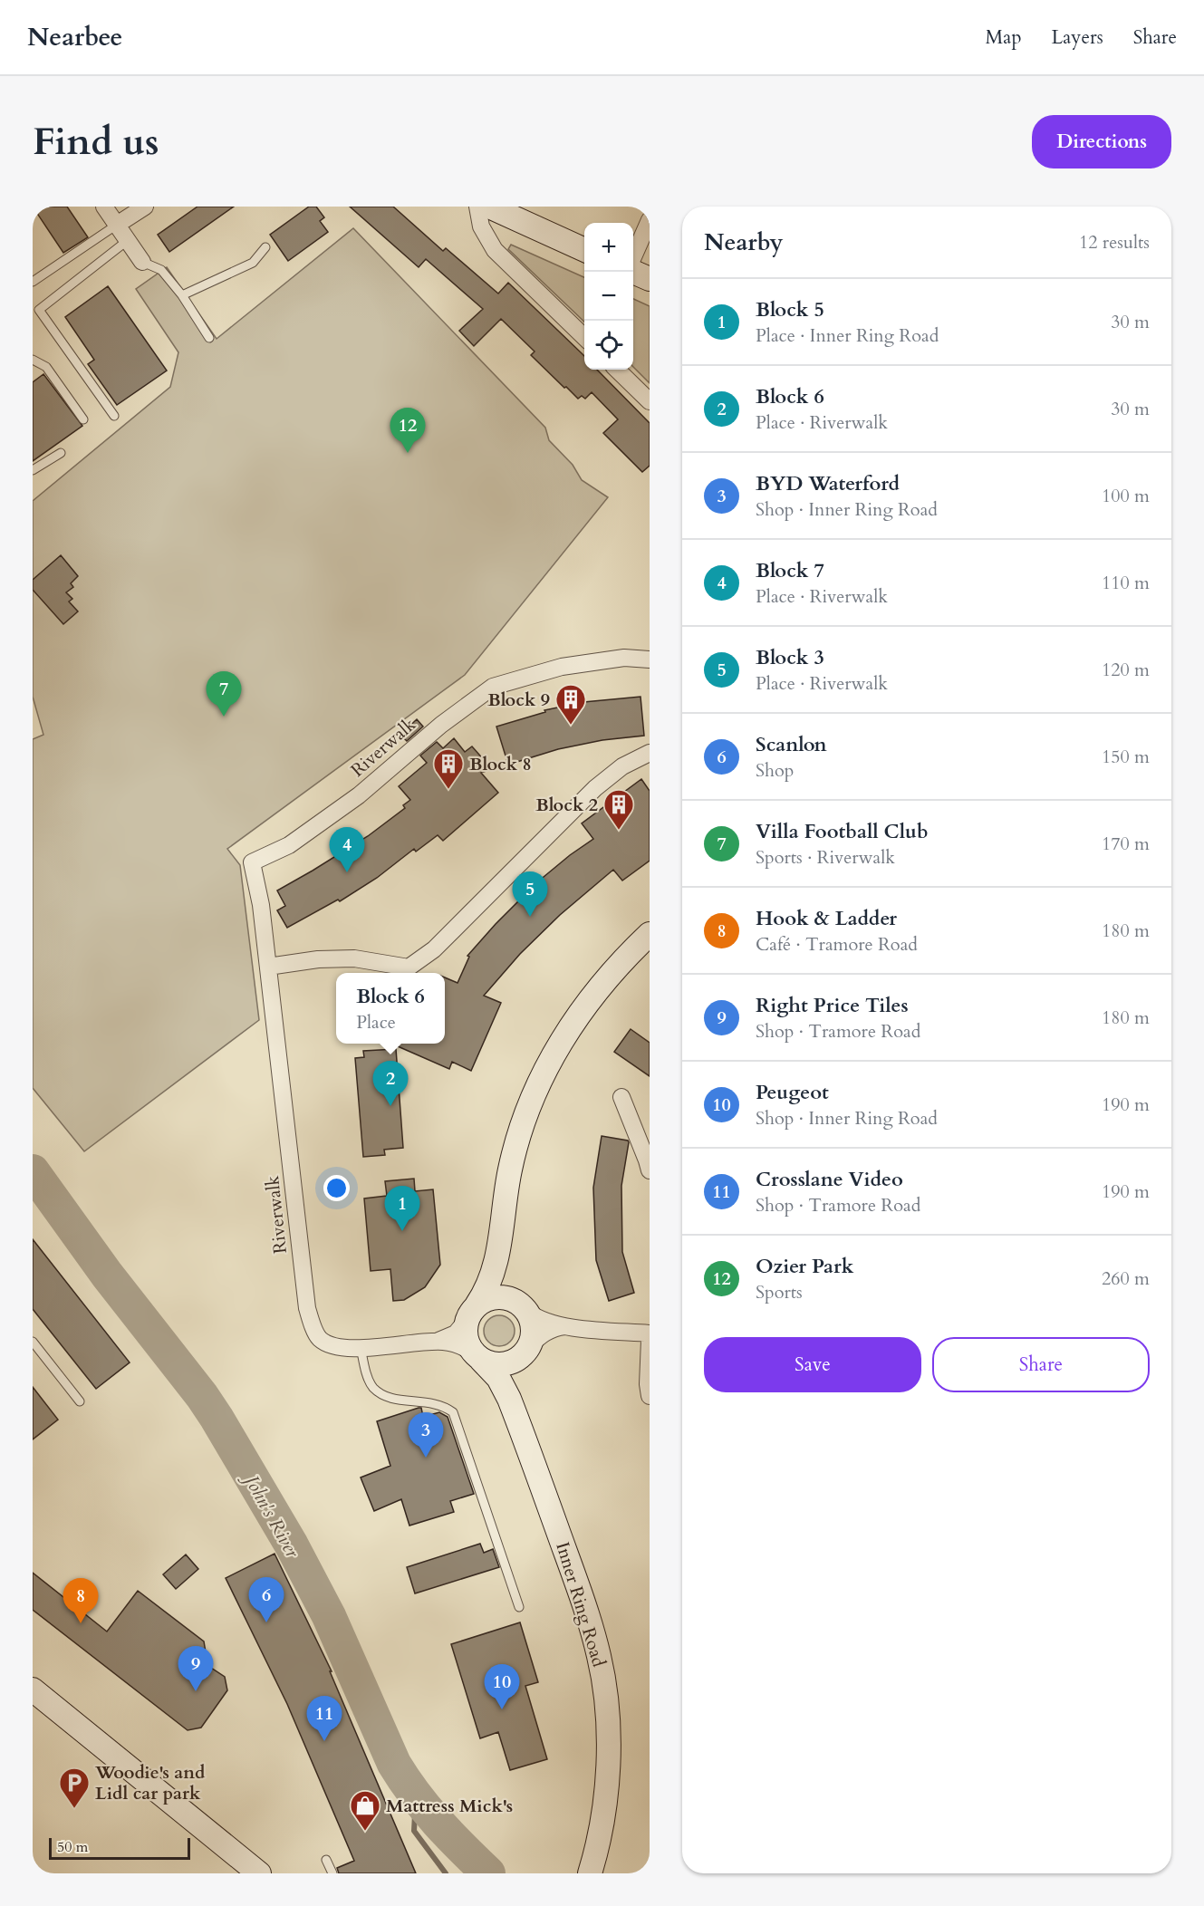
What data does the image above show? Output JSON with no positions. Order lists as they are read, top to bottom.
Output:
{
  "streets": {
    "main road": ["Inner Ring Road"],
    "street": ["Riverwalk"]
  },
  "water": ["John's River"],
  "places": {
    "building": ["Block 9", "Block 8", "Block 2"],
    "parking": ["Woodie's and Lidl car park"],
    "shop": ["Mattress Mick's"]
  },
  "scale_bar": "50 m",
  "page": {
    "header": "Nearbee",
    "nav": ["Map", "Layers", "Share"],
    "buttons": [
      "Directions",
      ["Save", "Share"]
    ],
    "title": "Find us",
    "heading": ["Nearby", "12 results"],
    "map_buttons": ["+", "−"],
    "list": [
      {
        "mark": "1",
        "name": "Block 5",
        "note": "Place · Inner Ring Road",
        "value": "30 m"
      },
      {
        "mark": "2",
        "name": "Block 6",
        "note": "Place · Riverwalk",
        "value": "30 m"
      },
      {
        "mark": "3",
        "name": "BYD Waterford",
        "note": "Shop · Inner Ring Road",
        "value": "100 m"
      },
      {
        "mark": "4",
        "name": "Block 7",
        "note": "Place · Riverwalk",
        "value": "110 m"
      },
      {
        "mark": "5",
        "name": "Block 3",
        "note": "Place · Riverwalk",
        "value": "120 m"
      },
      {
        "mark": "6",
        "name": "Scanlon",
        "note": "Shop",
        "value": "150 m"
      },
      {
        "mark": "7",
        "name": "Villa Football Club",
        "note": "Sports · Riverwalk",
        "value": "170 m"
      },
      {
        "mark": "8",
        "name": "Hook & Ladder",
        "note": "Café · Tramore Road",
        "value": "180 m"
      },
      {
        "mark": "9",
        "name": "Right Price Tiles",
        "note": "Shop · Tramore Road",
        "value": "180 m"
      },
      {
        "mark": "10",
        "name": "Peugeot",
        "note": "Shop · Inner Ring Road",
        "value": "190 m"
      },
      {
        "mark": "11",
        "name": "Crosslane Video",
        "note": "Shop · Tramore Road",
        "value": "190 m"
      },
      {
        "mark": "12",
        "name": "Ozier Park",
        "note": "Sports",
        "value": "260 m"
      }
    ],
    "pins": [
      "12",
      "7",
      "4",
      "5",
      "2",
      "1",
      "3",
      "6",
      "8",
      "9",
      "10",
      "11"
    ],
    "popup": ["Block 6", "Place"],
    "scale": "50 m"
  }
}
